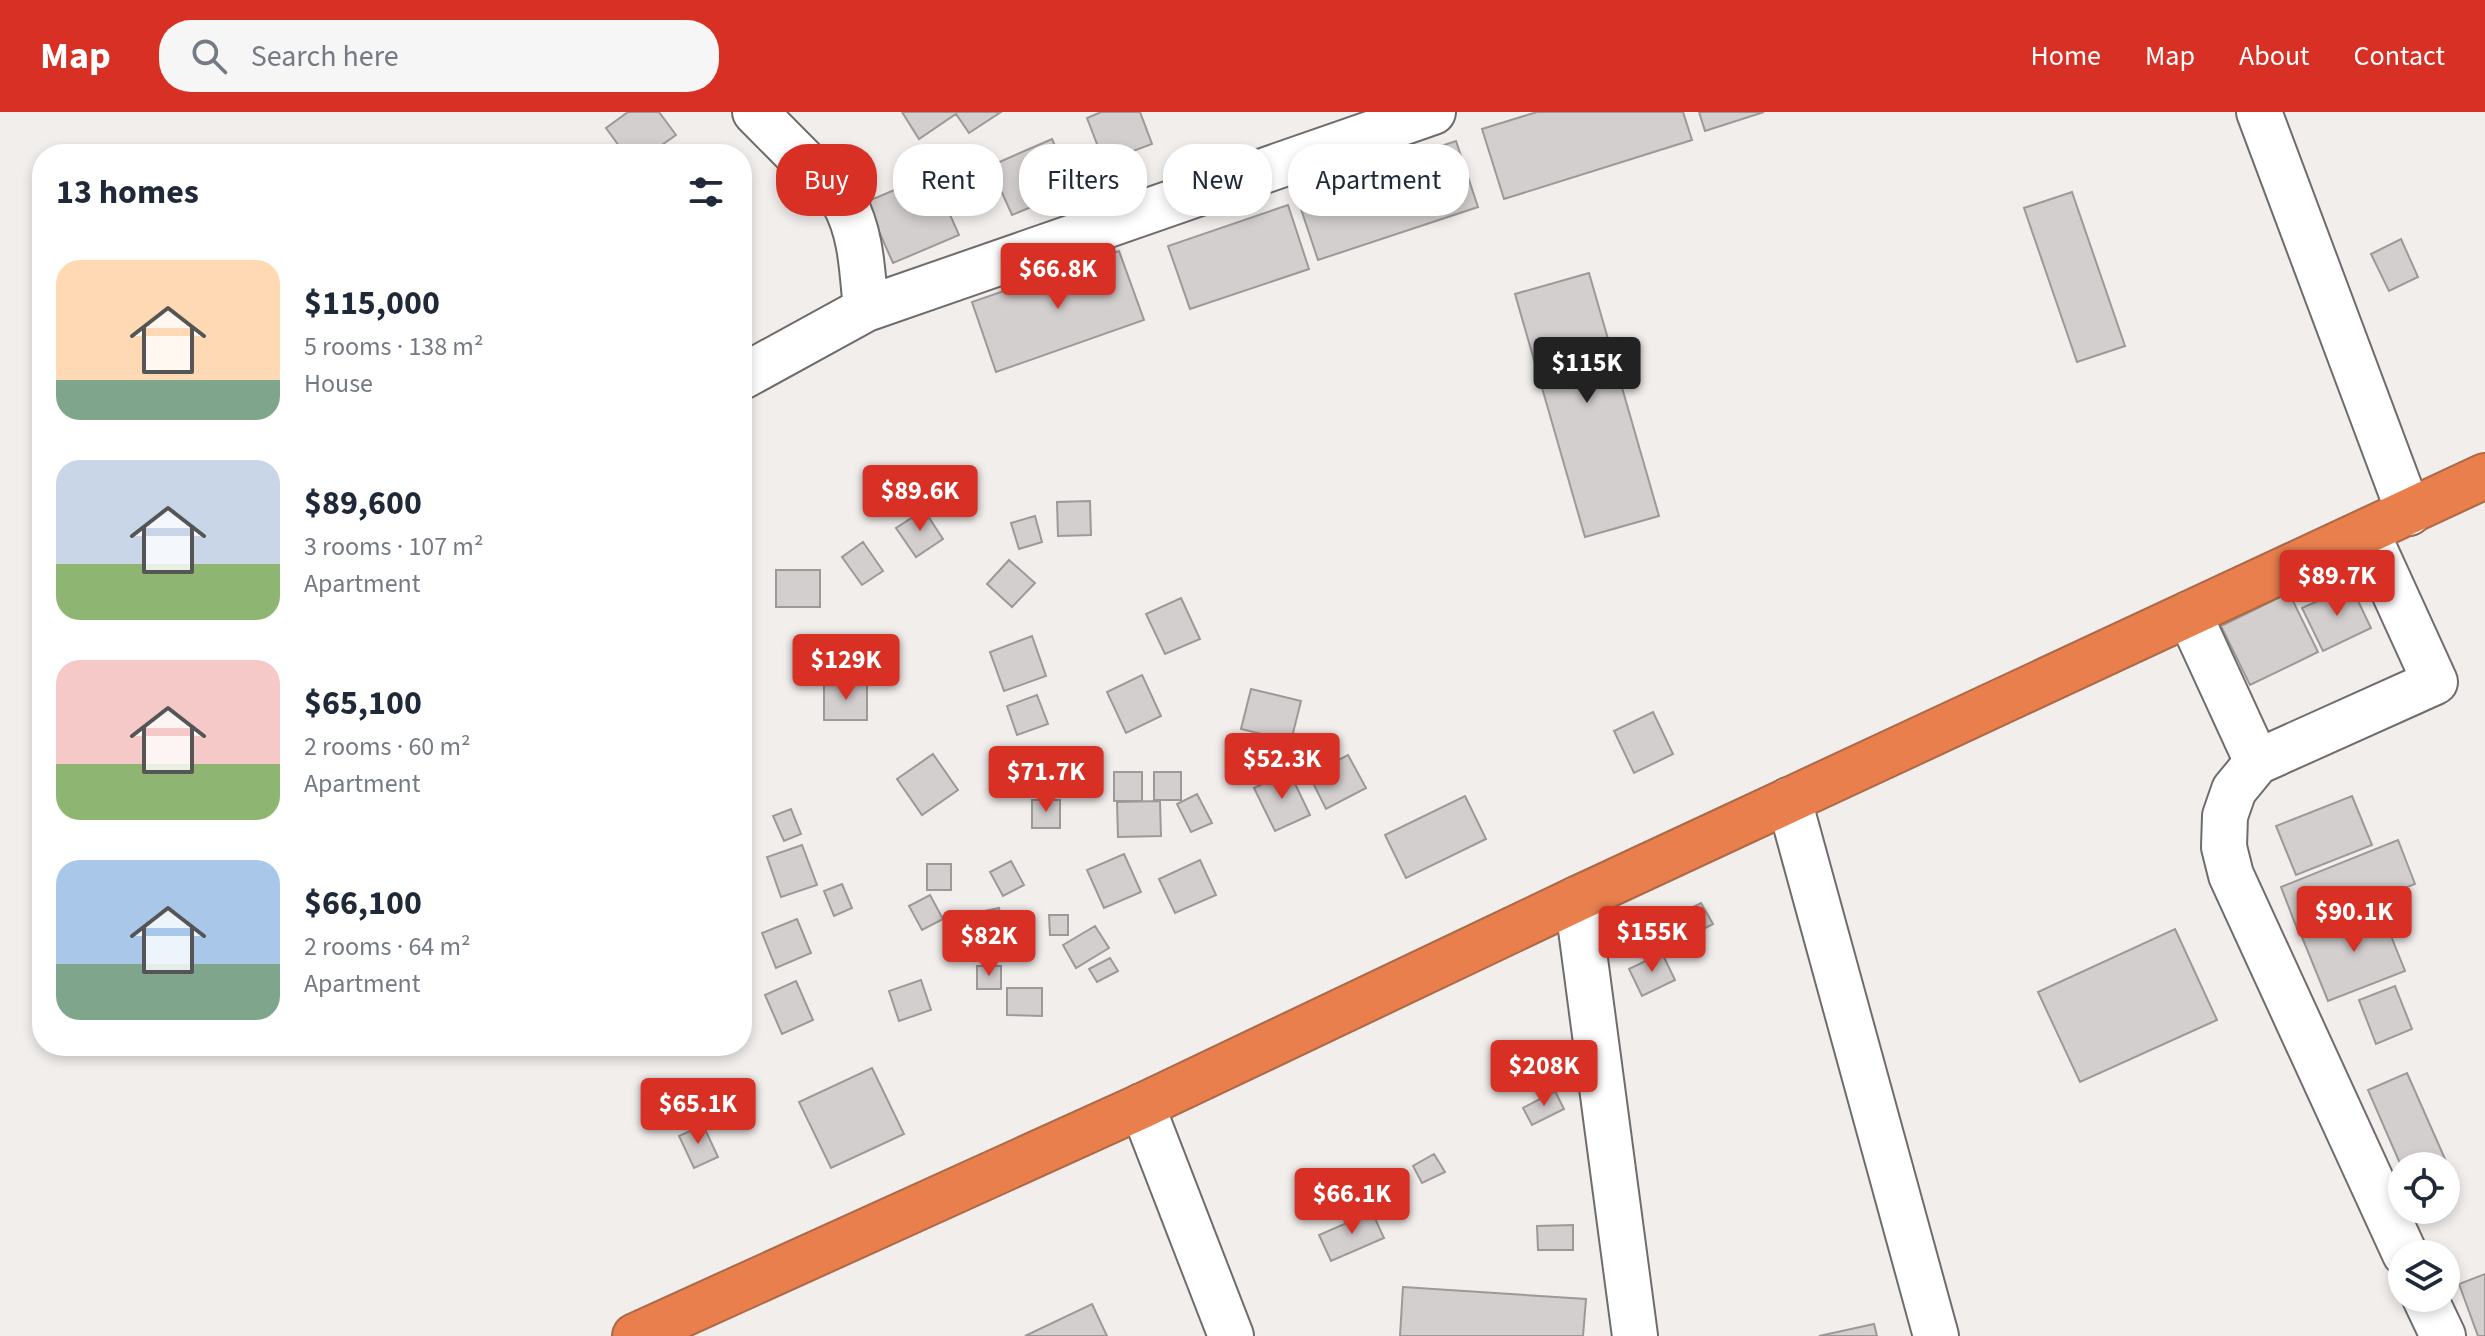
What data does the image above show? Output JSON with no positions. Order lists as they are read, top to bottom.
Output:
{
  "page": {
    "header": "Map",
    "search": "Search here",
    "nav": [
      "Home",
      "Map",
      "About",
      "Contact"
    ],
    "chip": [
      "Buy",
      "Rent",
      "Filters",
      "New",
      "Apartment"
    ],
    "heading": "13 homes",
    "list": [
      {
        "name": "$115,000",
        "note": "5 rooms · 138 m² · House"
      },
      {
        "name": "$89,600",
        "note": "3 rooms · 107 m² · Apartment"
      },
      {
        "name": "$65,100",
        "note": "2 rooms · 60 m² · Apartment"
      },
      {
        "name": "$66,100",
        "note": "2 rooms · 64 m² · Apartment"
      }
    ],
    "price": [
      "$66.8K",
      "$115K",
      "$89.6K",
      "$89.7K",
      "$129K",
      "$52.3K",
      "$71.7K",
      "$90.1K",
      "$155K",
      "$82K",
      "$208K",
      "$65.1K",
      "$66.1K"
    ]
  }
}
